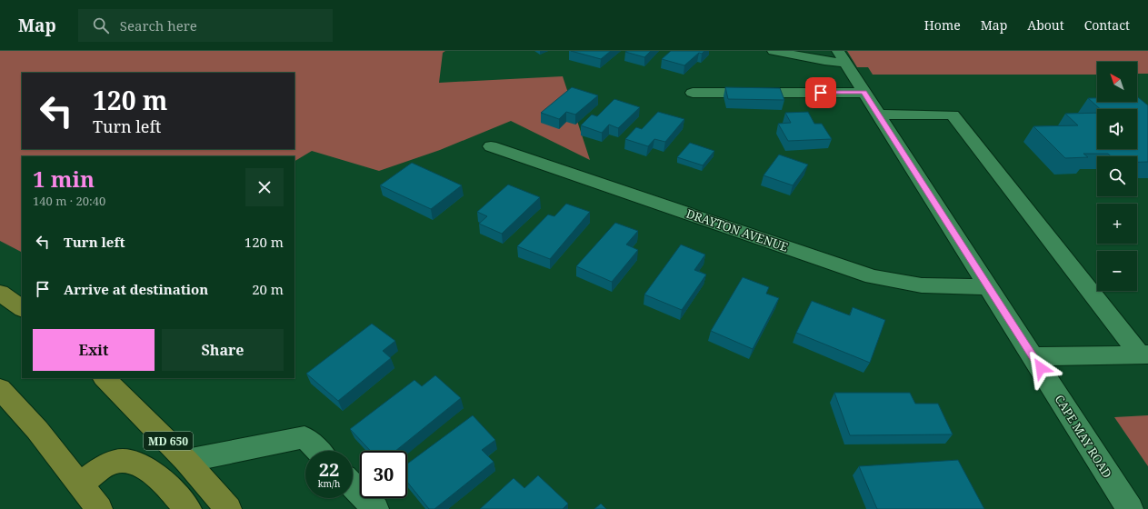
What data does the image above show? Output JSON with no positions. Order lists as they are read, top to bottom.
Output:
{
  "streets": {
    "main road": ["MD 650"],
    "street": ["DRAYTON AVENUE", "CAPE MAY ROAD"]
  },
  "crossings": [
    ["DRAYTON AVENUE", "CAPE MAY ROAD"]
  ],
  "north": "top left",
  "page": {
    "header": "Map",
    "search": "Search here",
    "nav": [
      "Home",
      "Map",
      "About",
      "Contact"
    ],
    "map_buttons": ["+", "−"],
    "turn": ["120 m", "Turn left"],
    "heading": ["1 min", "140 m · 20:40"],
    "list": [
      {
        "name": "Turn left",
        "value": "120 m"
      },
      {
        "name": "Arrive at destination",
        "value": "20 m"
      }
    ],
    "buttons": ["Exit", "Share"],
    "speed": "22 km/h",
    "limit": "30"
  }
}
